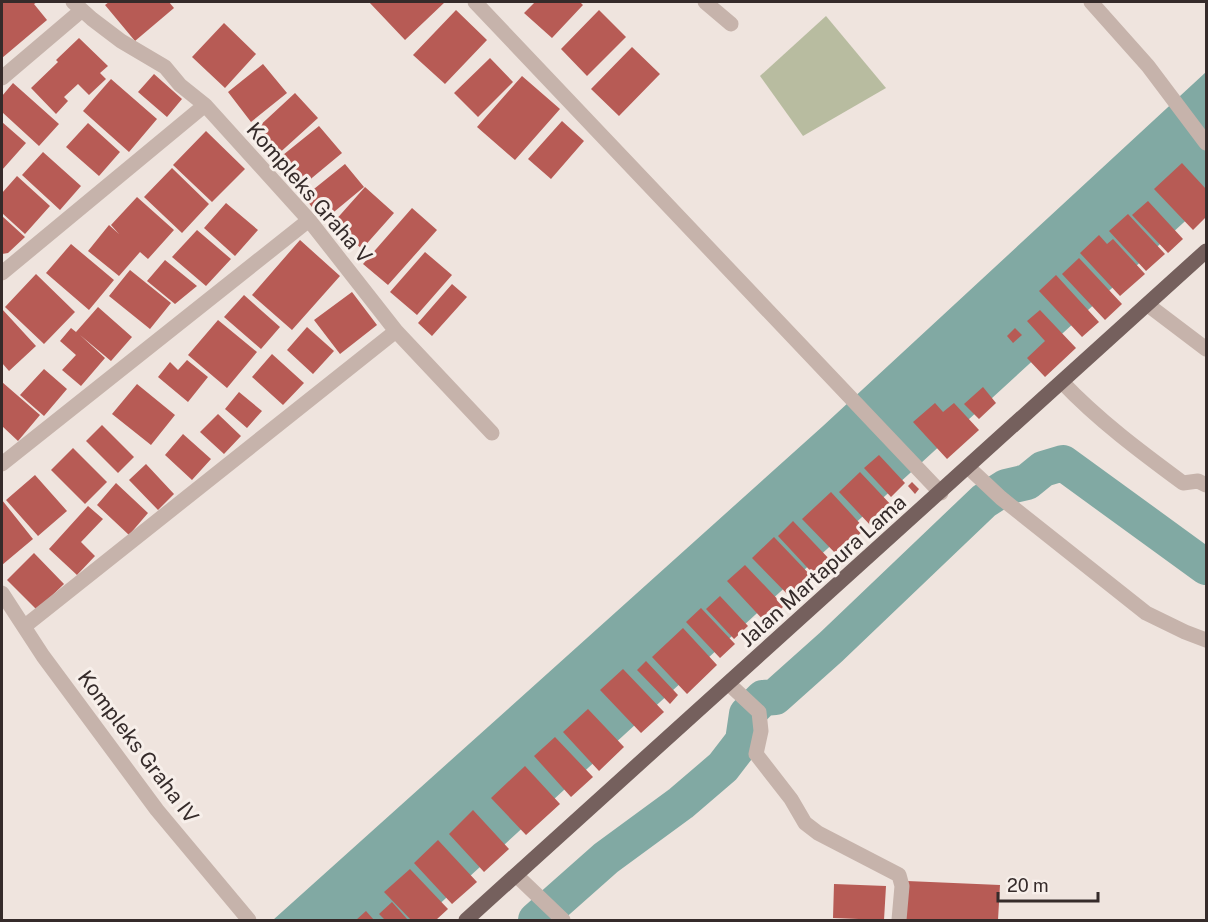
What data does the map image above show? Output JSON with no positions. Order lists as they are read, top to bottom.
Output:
{
  "streets": {
    "main road": ["Jalan Martapura Lama"],
    "street": ["Kompleks Graha V", "Kompleks Graha IV"]
  },
  "scale_bar": "20 m"
}
